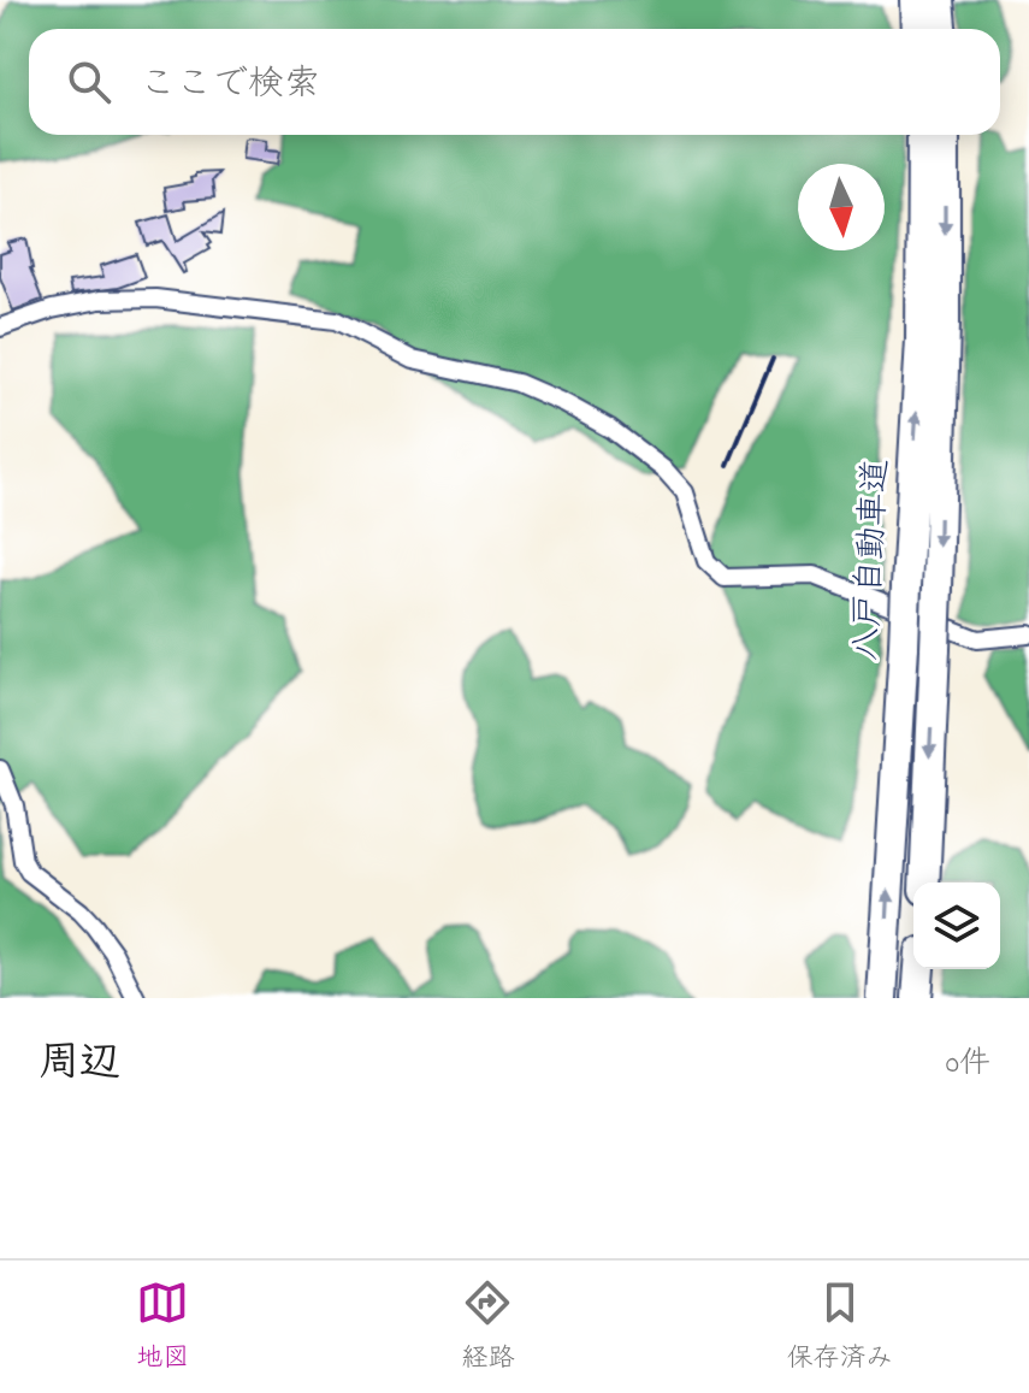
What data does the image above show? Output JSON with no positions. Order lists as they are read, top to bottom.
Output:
{
  "streets": {
    "highway": ["八戸自動車道"]
  },
  "north": "bottom",
  "page": {
    "search": "ここで検索",
    "heading": ["周辺", "0件"],
    "nav": ["地図", "経路", "保存済み"]
  }
}
